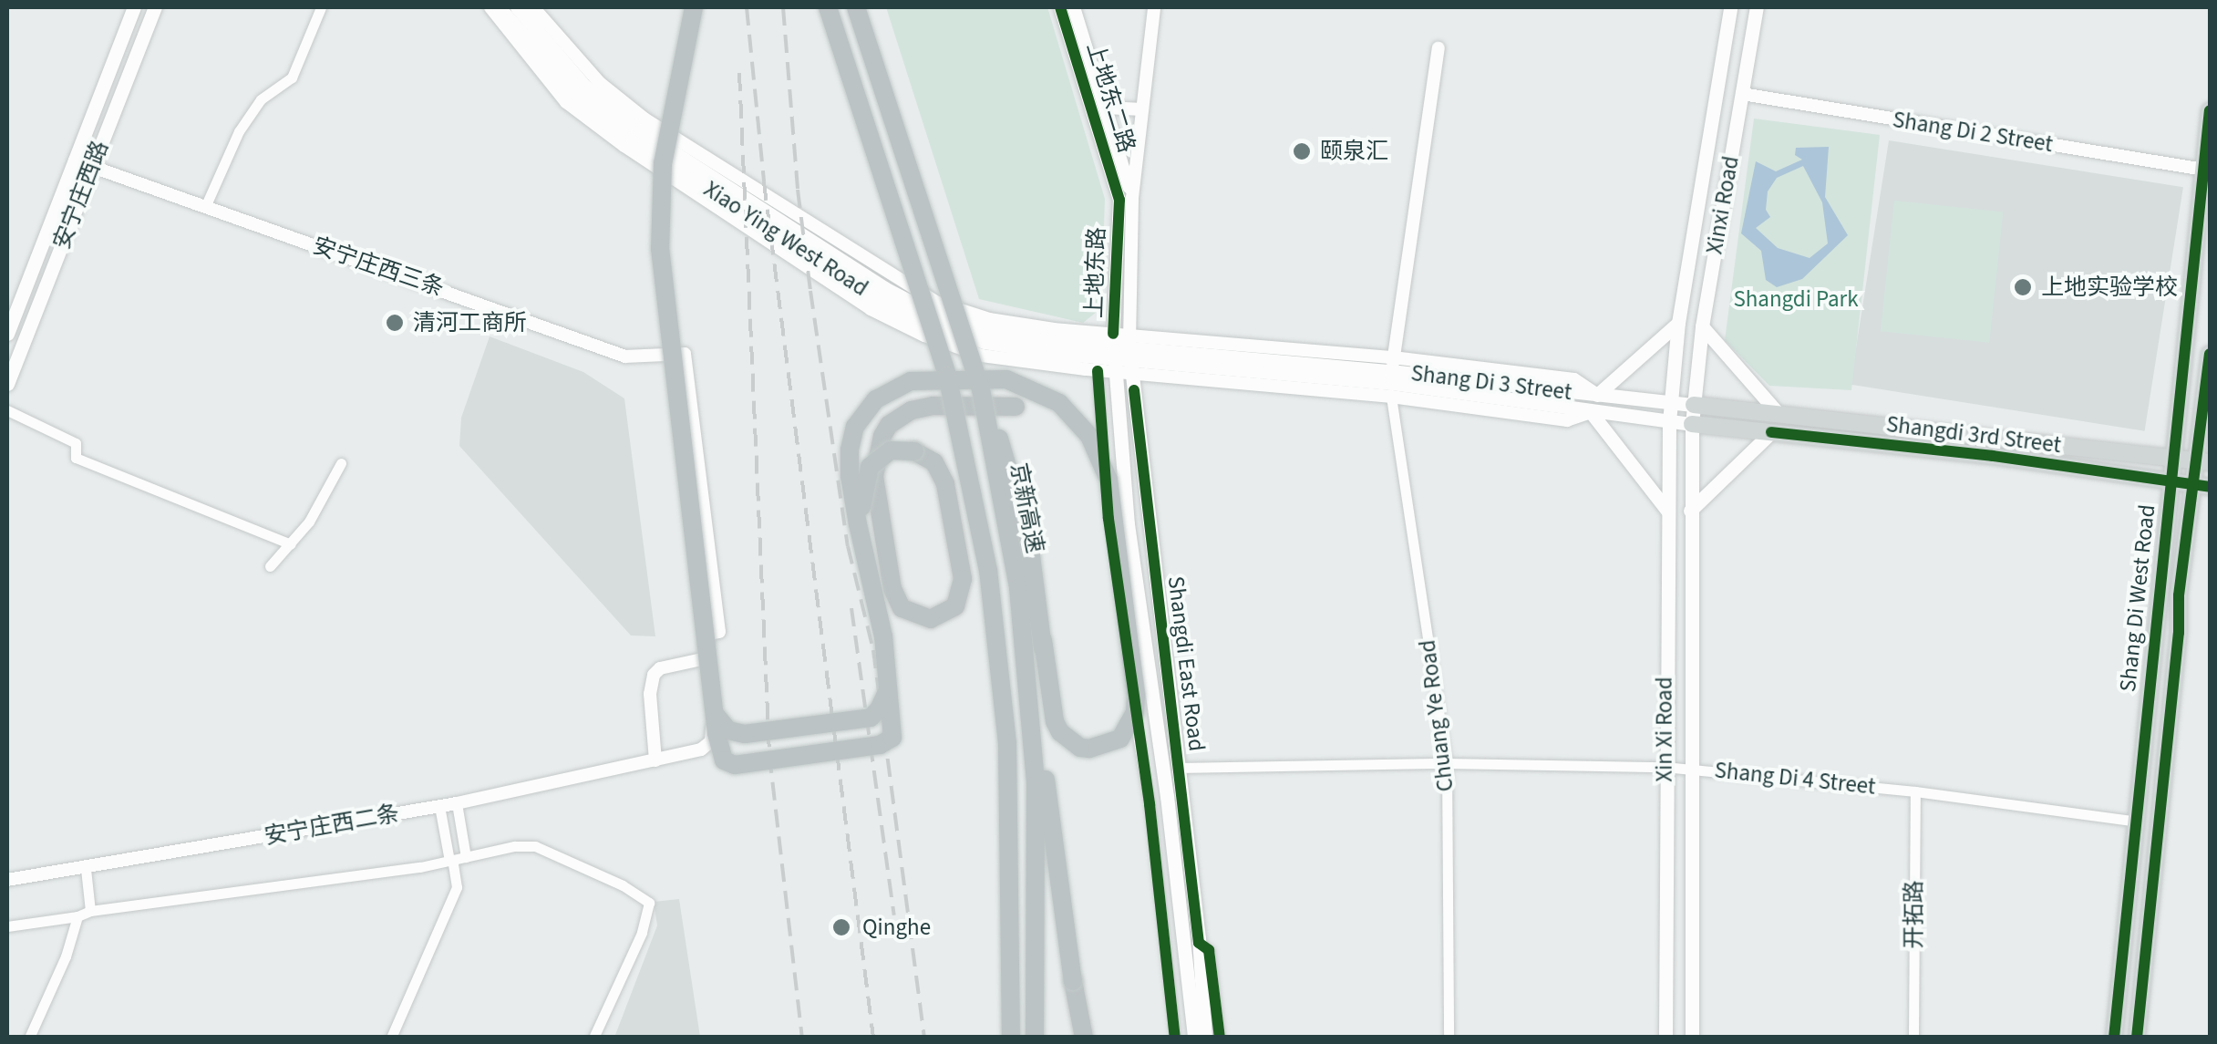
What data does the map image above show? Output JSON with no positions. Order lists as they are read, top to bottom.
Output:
{
  "streets": {
    "highway": ["京新高速"],
    "main road": [
      "安宁庄西路",
      "Xinxi Road",
      "Xiao Ying West Road",
      "Shang Di 3 Street",
      "Shangdi 3rd Street",
      "Shang Di West Road",
      "Shangdi East Road",
      "Xin Xi Road"
    ],
    "street": [
      "上地东二路",
      "Shang Di 2 Street",
      "安宁庄西三条",
      "上地东路",
      "Chuang Ye Road",
      "Shang Di 4 Street",
      "安宁庄西二条",
      "开拓路"
    ]
  },
  "crossings": [
    ["上地东二路", "上地东路"],
    ["Shang Di 2 Street", "Xinxi Road"],
    ["Shang Di 2 Street", "Shang Di West Road"],
    ["安宁庄西路", "安宁庄西三条"],
    ["Xinxi Road", "Shang Di 3 Street"],
    ["Xinxi Road", "Shangdi 3rd Street"],
    ["Xinxi Road", "Xin Xi Road"],
    ["Xiao Ying West Road", "上地东路"],
    ["Xiao Ying West Road", "Shang Di 3 Street"],
    ["Xiao Ying West Road", "Shangdi East Road"],
    ["安宁庄西三条", "安宁庄西二条"],
    ["上地东路", "Shangdi East Road"],
    ["Shang Di 3 Street", "Shangdi 3rd Street"],
    ["Shang Di 3 Street", "Shangdi East Road"],
    ["Shang Di 3 Street", "Chuang Ye Road"],
    ["Shang Di 3 Street", "Xin Xi Road"],
    ["Shangdi 3rd Street", "Shang Di West Road"],
    ["Shangdi 3rd Street", "Xin Xi Road"],
    ["Shang Di West Road", "Shang Di 4 Street"],
    ["Shangdi East Road", "Shang Di 4 Street"],
    ["Chuang Ye Road", "Shang Di 4 Street"],
    ["Xin Xi Road", "Shang Di 4 Street"],
    ["Shang Di 4 Street", "开拓路"]
  ],
  "parks": ["Shangdi Park"],
  "places": [
    "颐泉汇",
    "上地实验学校",
    "清河工商所",
    "Qinghe"
  ]
}
